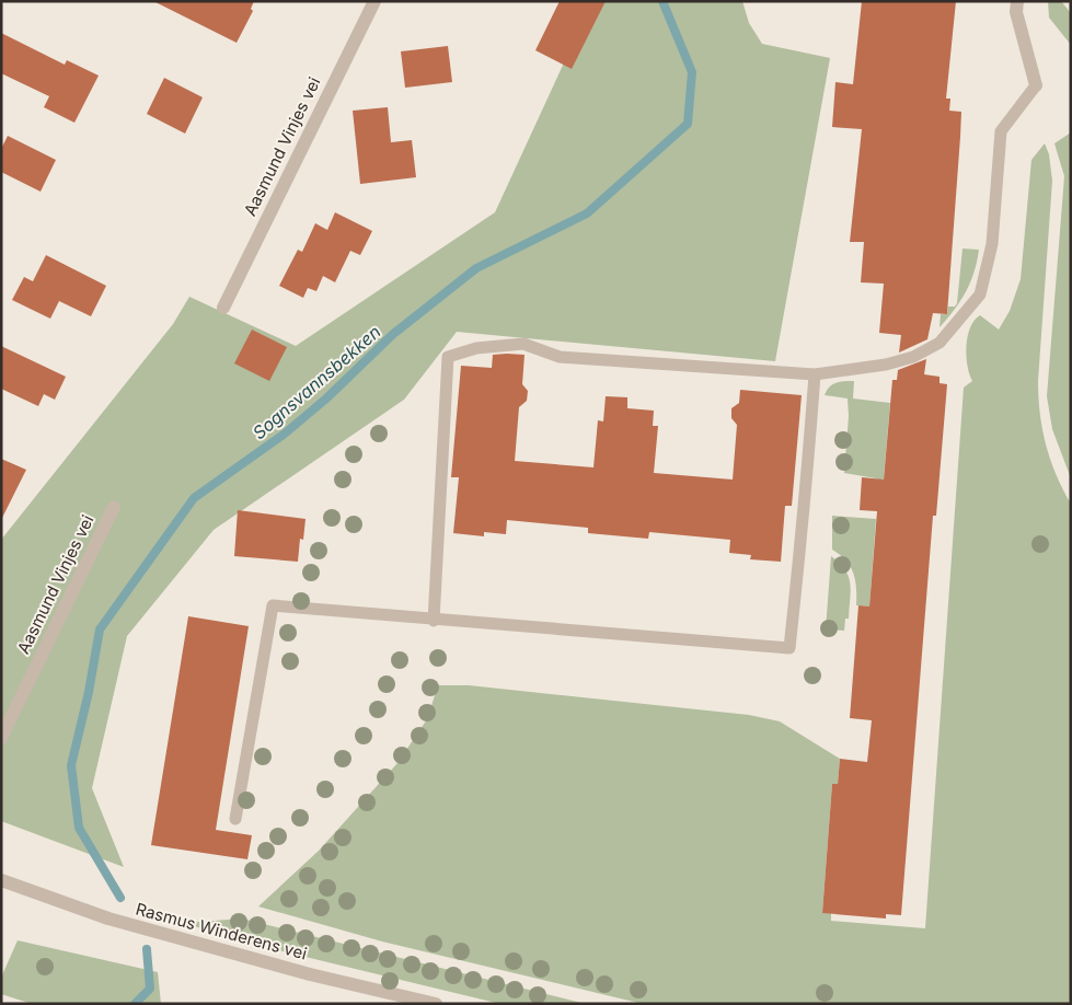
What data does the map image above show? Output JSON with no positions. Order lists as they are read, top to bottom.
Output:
{
  "streets": {
    "street": ["Aasmund Vinjes vei", "Rasmus Winderens vei"]
  },
  "water": ["Sognsvannsbekken"]
}
